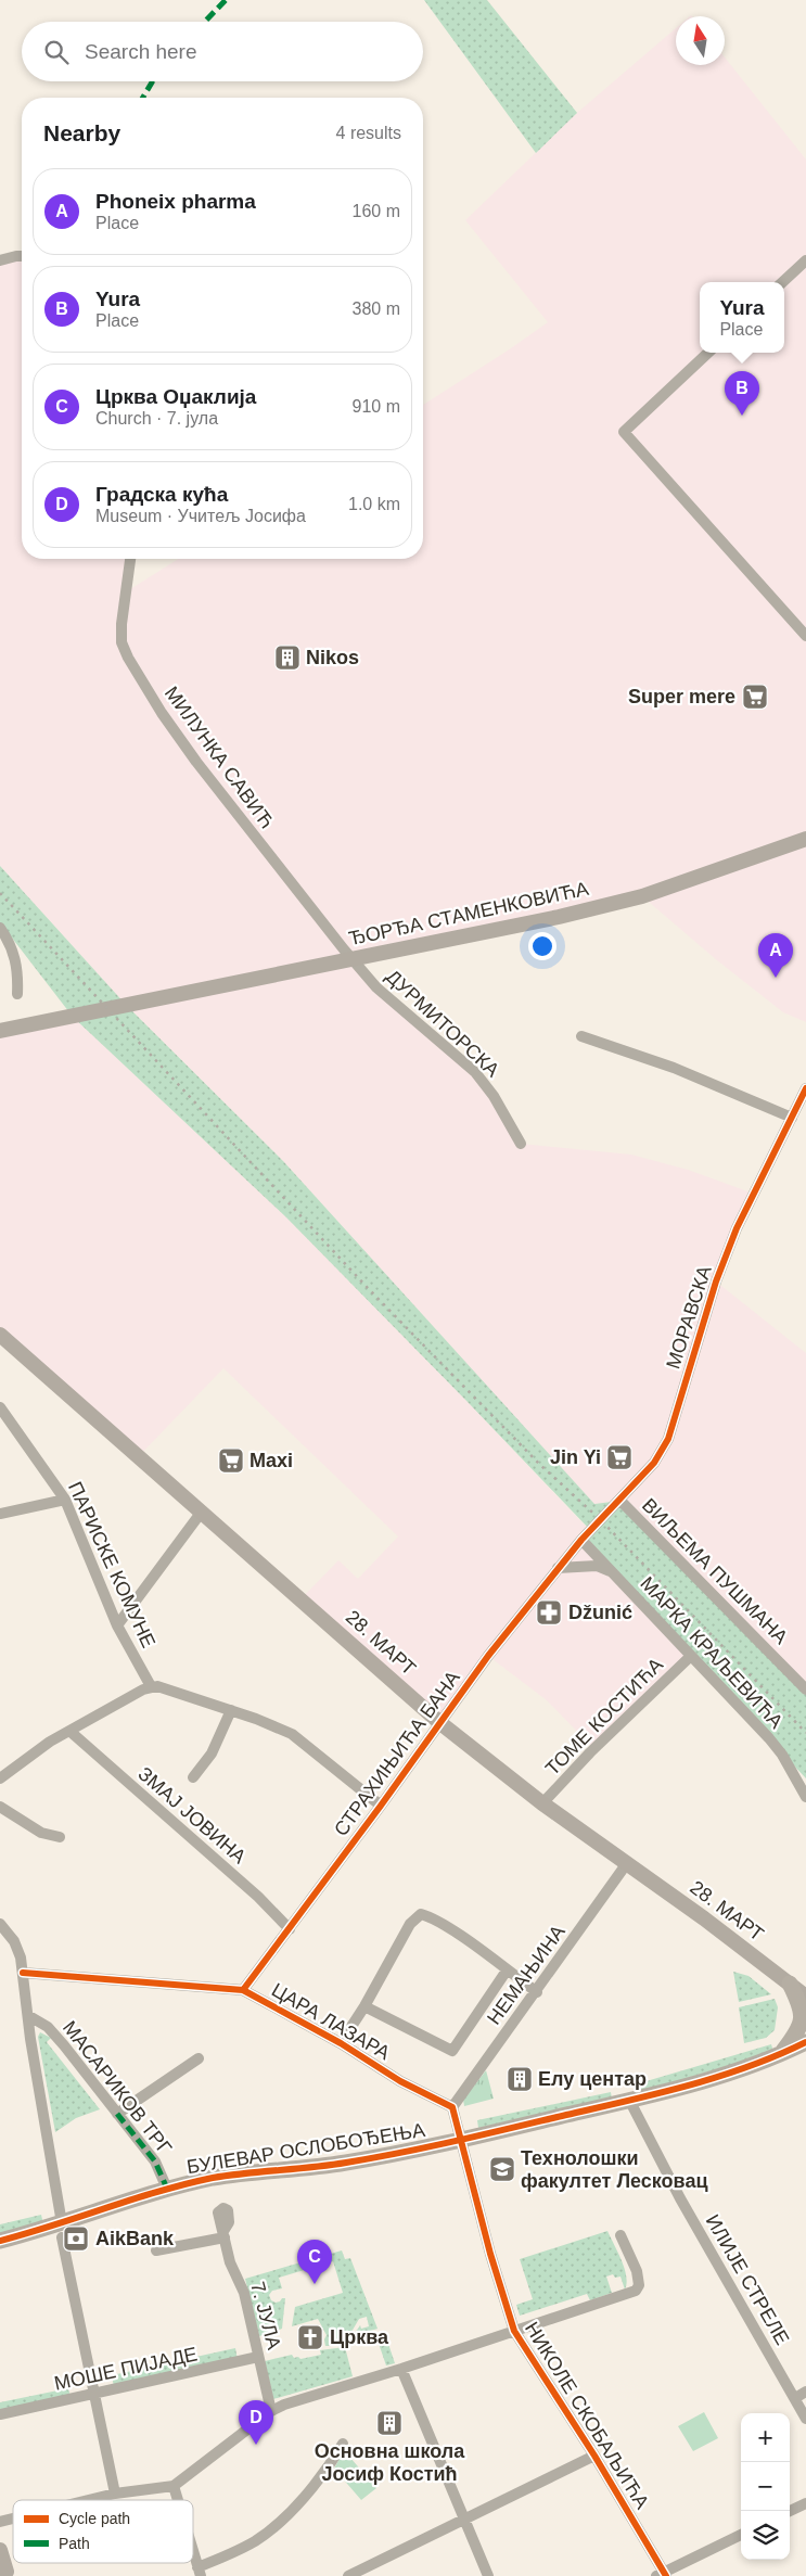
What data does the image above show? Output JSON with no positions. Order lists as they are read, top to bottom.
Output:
{
  "streets": {
    "main road": ["ЂОРЂА СТАМЕНКОВИЋА", "28. МАРТ", "БУЛЕВАР ОСЛОБОЂЕЊА"],
    "street": [
      "МИЛУНКА САВИЋ",
      "ДУРМИТОРСКА",
      "МОРАВСКА",
      "ПАРИСКЕ КОМУНЕ",
      "ВИЉЕМА ПУШМАНА",
      "МАРКА КРАЉЕВИЋА",
      "ТОМЕ КОСТИЋА",
      "СТРАХИЊИЋА БАНА",
      "ЗМАЈ ЈОВИНА",
      "НЕМАЊИНА",
      "ЦАРА ЛАЗАРА",
      "МАСАРИКОВ ТРГ",
      "ИЛИЈЕ СТРЕЛЕ",
      "7. ЈУЛА",
      "МОШЕ ПИЈАДЕ",
      "НИКОЛЕ СКОБАЉИЋА"
    ]
  },
  "crossings": [
    ["МИЛУНКА САВИЋ", "ЂОРЂА СТАМЕНКОВИЋА"],
    ["МИЛУНКА САВИЋ", "ДУРМИТОРСКА"],
    ["ЂОРЂА СТАМЕНКОВИЋА", "ДУРМИТОРСКА"],
    ["МОРАВСКА", "ВИЉЕМА ПУШМАНА"],
    ["МОРАВСКА", "МАРКА КРАЉЕВИЋА"],
    ["МОРАВСКА", "СТРАХИЊИЋА БАНА"],
    ["28. МАРТ", "ТОМЕ КОСТИЋА"],
    ["28. МАРТ", "СТРАХИЊИЋА БАНА"],
    ["28. МАРТ", "НЕМАЊИНА"],
    ["МАРКА КРАЉЕВИЋА", "ТОМЕ КОСТИЋА"],
    ["МАРКА КРАЉЕВИЋА", "СТРАХИЊИЋА БАНА"],
    ["СТРАХИЊИЋА БАНА", "ЗМАЈ ЈОВИНА"],
    ["СТРАХИЊИЋА БАНА", "ЦАРА ЛАЗАРА"],
    ["НЕМАЊИНА", "ЦАРА ЛАЗАРА"],
    ["ЦАРА ЛАЗАРА", "МАСАРИКОВ ТРГ"],
    ["МАСАРИКОВ ТРГ", "БУЛЕВАР ОСЛОБОЂЕЊА"],
    ["МАСАРИКОВ ТРГ", "МОШЕ ПИЈАДЕ"],
    ["БУЛЕВАР ОСЛОБОЂЕЊА", "ИЛИЈЕ СТРЕЛЕ"],
    ["БУЛЕВАР ОСЛОБОЂЕЊА", "НИКОЛЕ СКОБАЉИЋА"],
    ["7. ЈУЛА", "МОШЕ ПИЈАДЕ"]
  ],
  "places": {
    "building": ["Nikos", "Елу центар", "Основна школа Јосиф Костић"],
    "supermarket": ["Super mere", "Jin Yi", "Maxi"],
    "pharmacy": ["Džunić"],
    "school or university": ["Технолошки факултет Лесковац"],
    "bank": ["AikBank"],
    "church": ["Црква"]
  },
  "legend": ["Cycle path", "Path"],
  "north": "top",
  "page": {
    "search": "Search here",
    "heading": ["Nearby", "4 results"],
    "list": [
      {
        "mark": "A",
        "name": "Phoneix pharma",
        "note": "Place",
        "value": "160 m"
      },
      {
        "mark": "B",
        "name": "Yura",
        "note": "Place",
        "value": "380 m"
      },
      {
        "mark": "C",
        "name": "Црква Оџаклија",
        "note": "Church · 7. јула",
        "value": "910 m"
      },
      {
        "mark": "D",
        "name": "Градска кућа",
        "note": "Museum · Учитељ Јосифа",
        "value": "1.0 km"
      }
    ],
    "popup": ["Yura", "Place"],
    "pins": [
      "B",
      "A",
      "C",
      "D"
    ],
    "map_buttons": ["+", "−"]
  }
}
